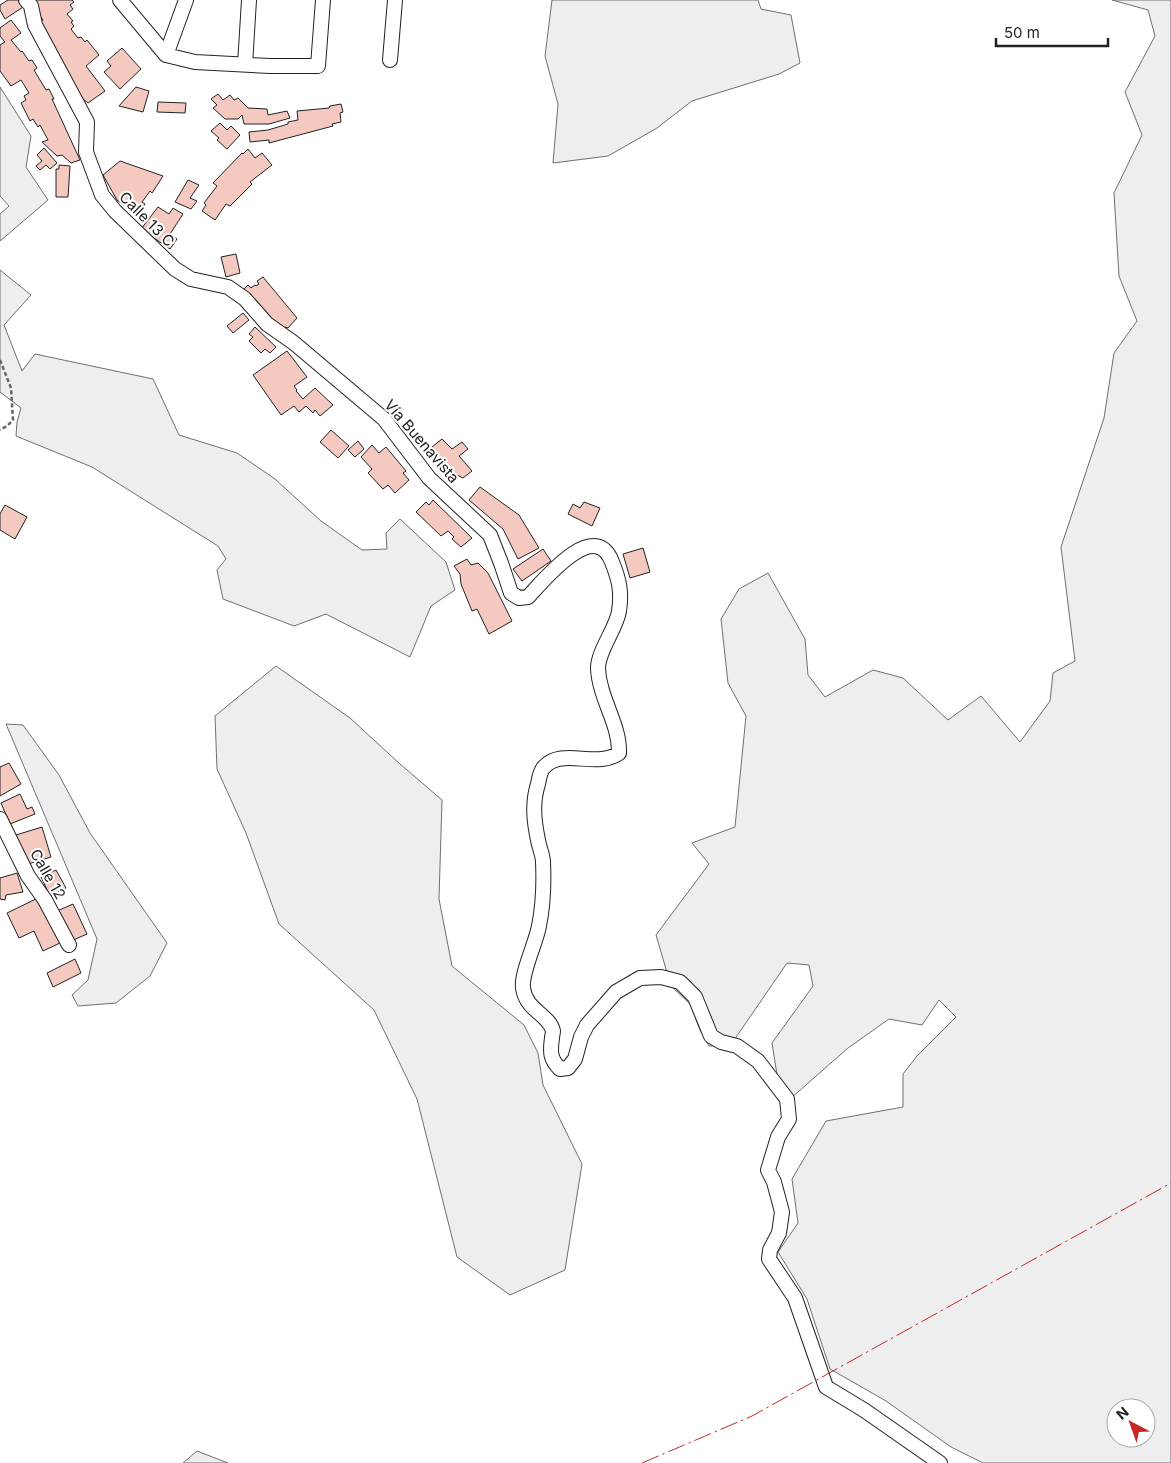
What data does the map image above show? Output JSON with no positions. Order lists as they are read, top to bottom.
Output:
{
  "streets": {
    "street": ["Calle 13 C", "Vía Buenavista", "Calle 12"]
  },
  "crossings": [
    ["Calle 13 C", "Vía Buenavista"]
  ],
  "scale_bar": "50 m",
  "north": "top left"
}
